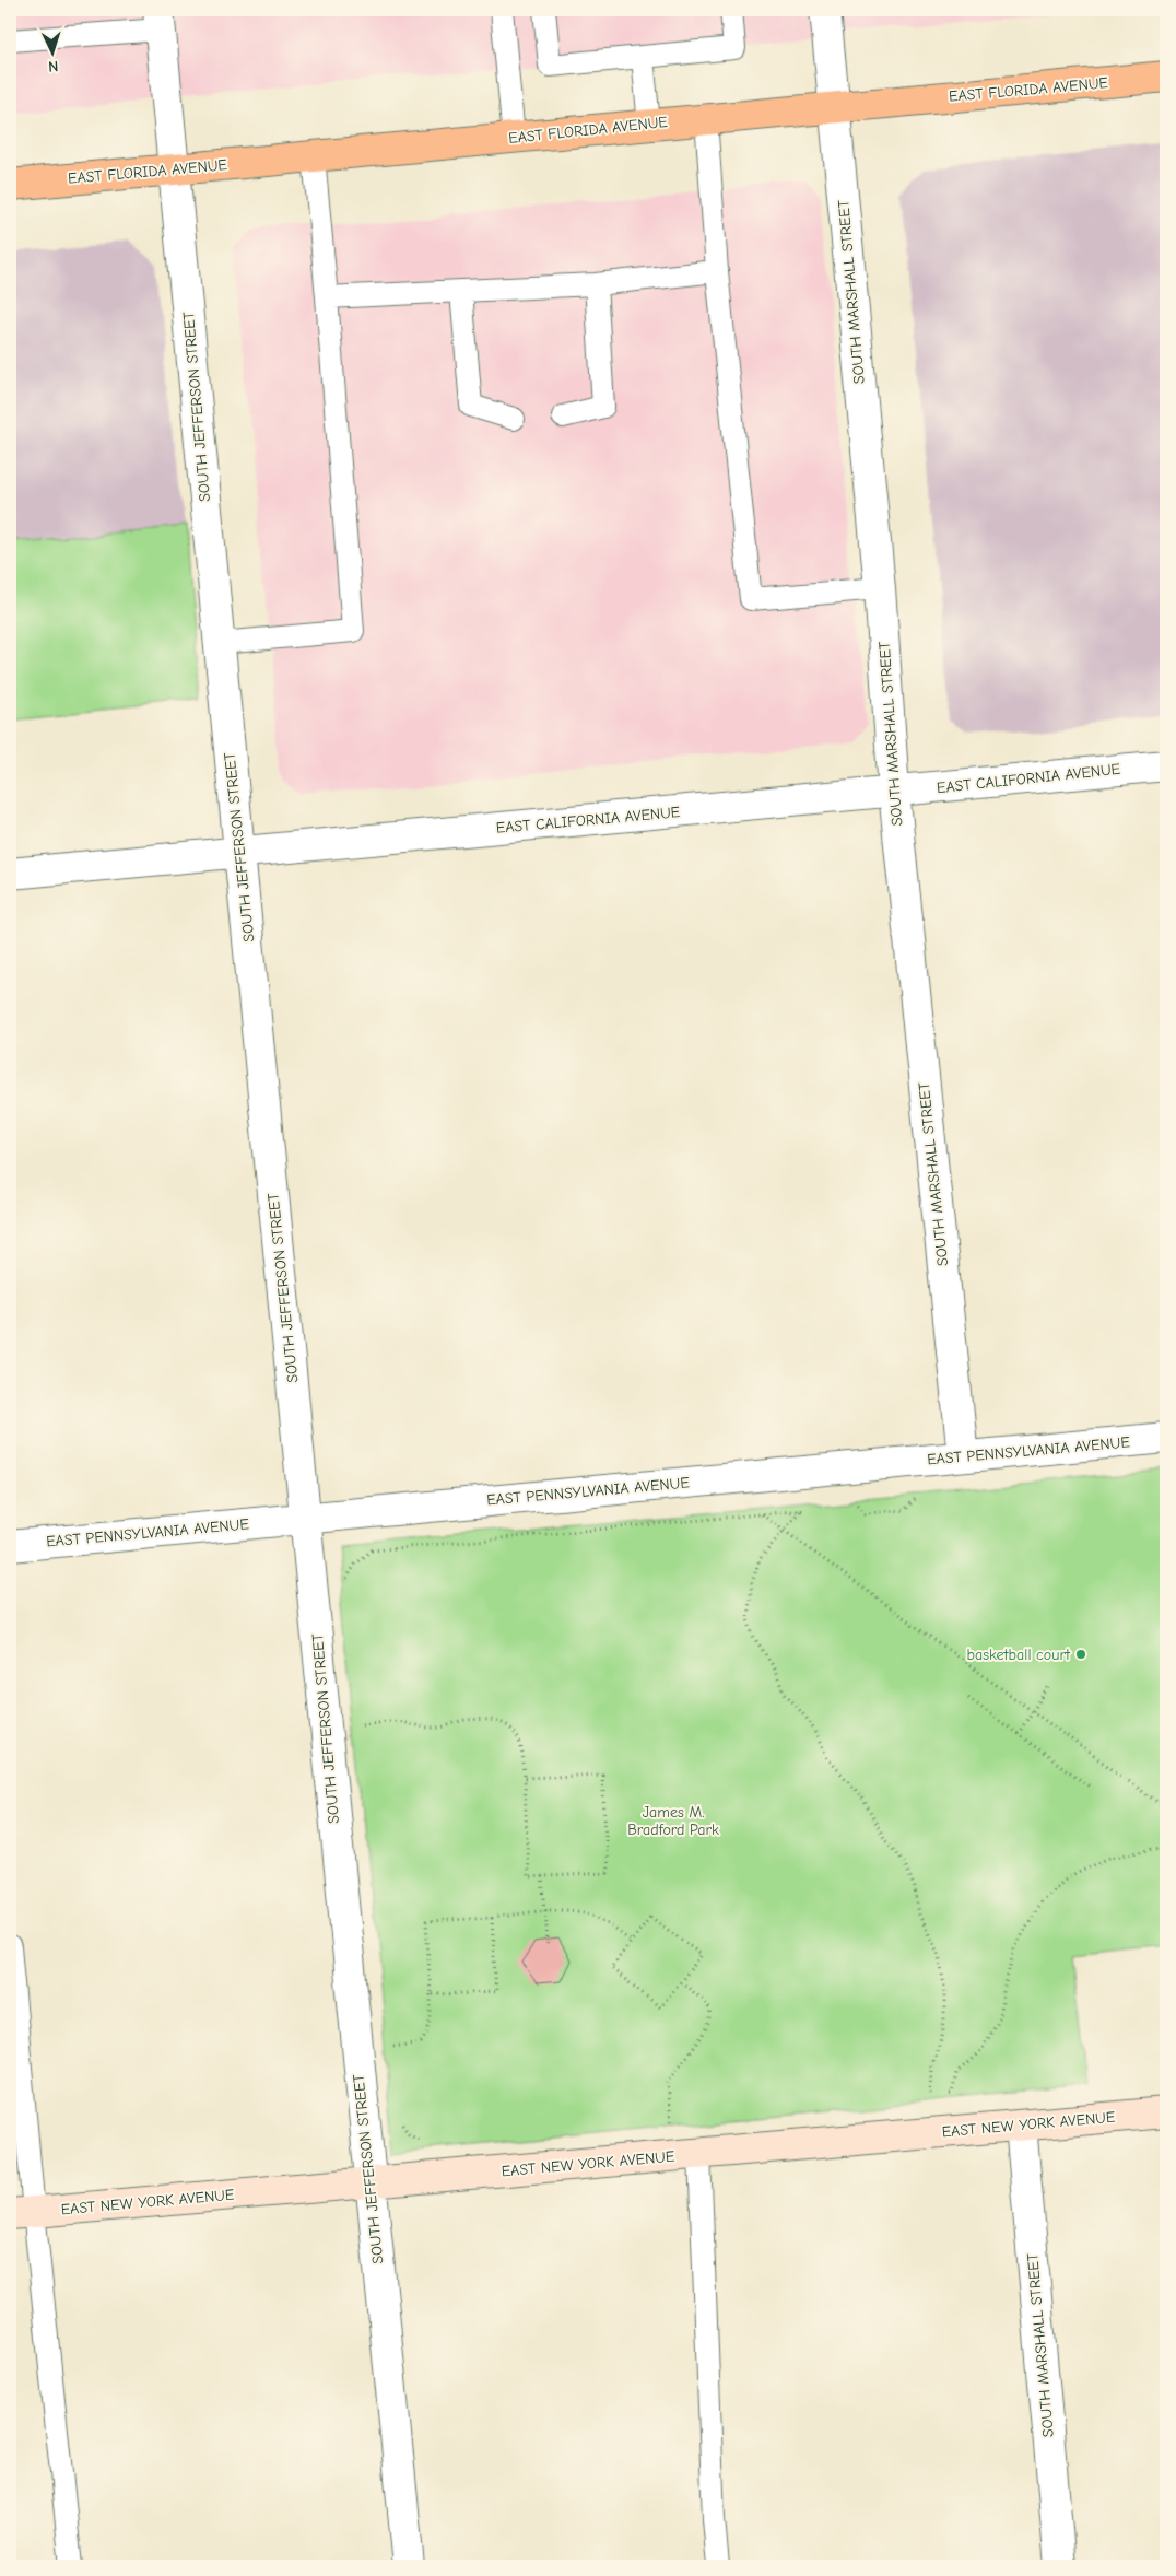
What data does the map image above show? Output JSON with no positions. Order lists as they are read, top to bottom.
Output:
{
  "streets": {
    "main road": ["EAST FLORIDA AVENUE"],
    "street": [
      "SOUTH MARSHALL STREET",
      "SOUTH JEFFERSON STREET",
      "EAST CALIFORNIA AVENUE",
      "EAST PENNSYLVANIA AVENUE",
      "EAST NEW YORK AVENUE"
    ]
  },
  "crossings": [
    ["EAST FLORIDA AVENUE", "SOUTH MARSHALL STREET"],
    ["EAST FLORIDA AVENUE", "SOUTH JEFFERSON STREET"],
    ["SOUTH MARSHALL STREET", "EAST CALIFORNIA AVENUE"],
    ["SOUTH MARSHALL STREET", "EAST PENNSYLVANIA AVENUE"],
    ["SOUTH MARSHALL STREET", "EAST NEW YORK AVENUE"],
    ["SOUTH JEFFERSON STREET", "EAST CALIFORNIA AVENUE"],
    ["SOUTH JEFFERSON STREET", "EAST PENNSYLVANIA AVENUE"],
    ["SOUTH JEFFERSON STREET", "EAST NEW YORK AVENUE"]
  ],
  "parks": ["James M. Bradford Park"],
  "places": ["basketball court"],
  "north": "bottom"
}
